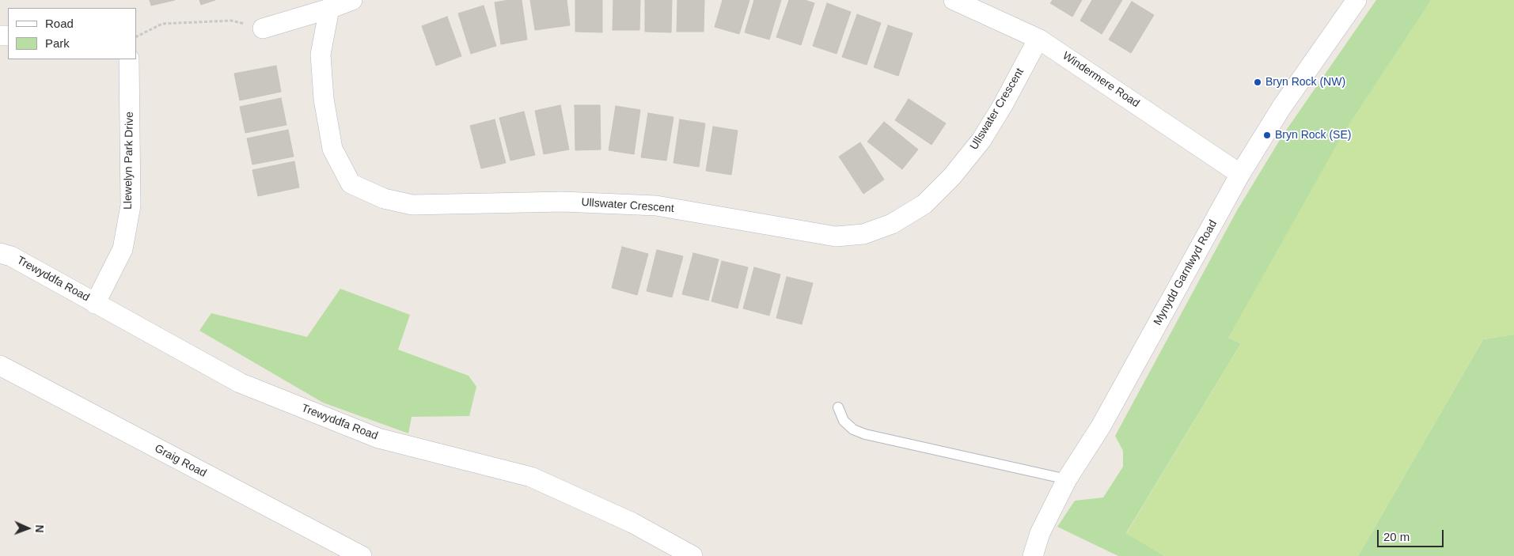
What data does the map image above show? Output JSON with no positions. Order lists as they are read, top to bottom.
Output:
{
  "streets": {
    "street": [
      "Windermere Road",
      "Ullswater Crescent",
      "Llewelyn Park Drive",
      "Mynydd Garnlwyd Road",
      "Trewyddfa Road",
      "Graig Road"
    ]
  },
  "crossings": [
    ["Windermere Road", "Ullswater Crescent"],
    ["Windermere Road", "Mynydd Garnlwyd Road"],
    ["Llewelyn Park Drive", "Trewyddfa Road"]
  ],
  "places": ["Bryn Rock (NW)", "Bryn Rock (SE)"],
  "legend": ["Road", "Park"],
  "scale_bar": "20 m",
  "north": "right"
}
